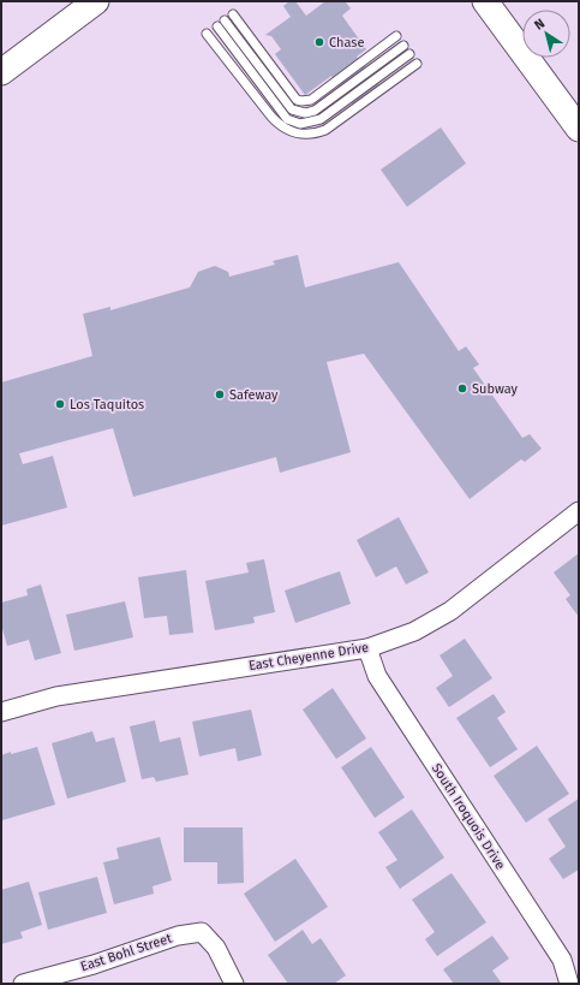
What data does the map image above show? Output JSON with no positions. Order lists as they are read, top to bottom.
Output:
{
  "streets": {
    "street": ["East Cheyenne Drive", "South Iroquois Drive", "East Bohl Street"]
  },
  "crossings": [
    ["East Cheyenne Drive", "South Iroquois Drive"]
  ],
  "places": [
    "Chase",
    "Subway",
    "Safeway",
    "Los Taquitos"
  ],
  "north": "top left"
}
